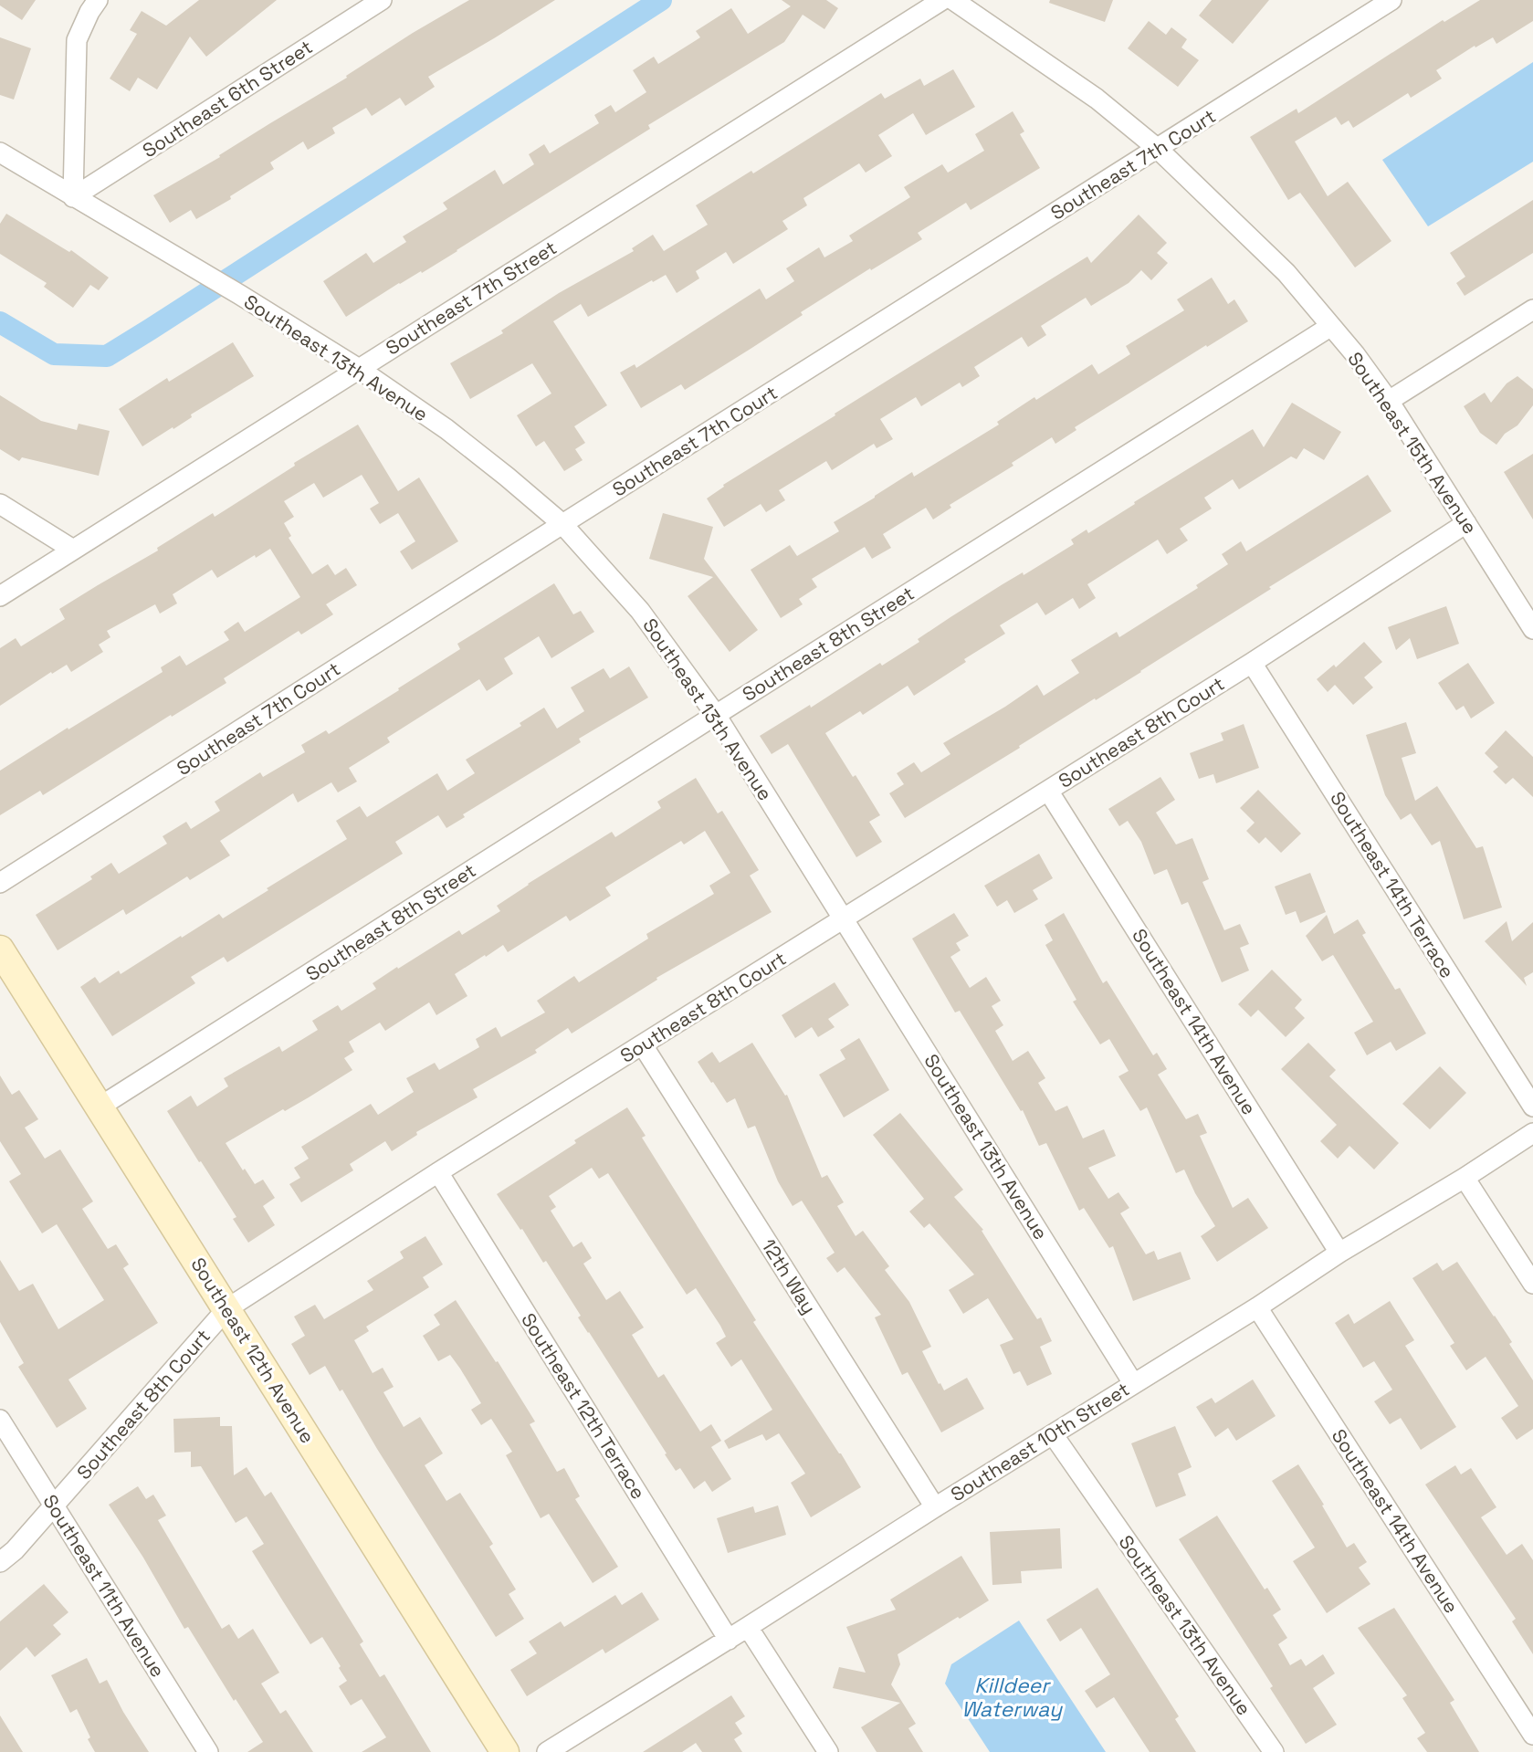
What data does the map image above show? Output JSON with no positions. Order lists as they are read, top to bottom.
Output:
{
  "streets": {
    "street": [
      "Southeast 6th Street",
      "Southeast 7th Court",
      "Southeast 7th Street",
      "Southeast 13th Avenue",
      "Southeast 15th Avenue",
      "Southeast 8th Street",
      "Southeast 8th Court",
      "Southeast 14th Terrace",
      "Southeast 14th Avenue",
      "12th Way",
      "Southeast 12th Avenue",
      "Southeast 12th Terrace",
      "Southeast 10th Street",
      "Southeast 11th Avenue"
    ]
  },
  "crossings": [
    ["Southeast 6th Street", "Southeast 13th Avenue"],
    ["Southeast 7th Court", "Southeast 13th Avenue"],
    ["Southeast 7th Court", "Southeast 15th Avenue"],
    ["Southeast 7th Street", "Southeast 13th Avenue"],
    ["Southeast 13th Avenue", "Southeast 8th Street"],
    ["Southeast 13th Avenue", "Southeast 8th Court"],
    ["Southeast 13th Avenue", "Southeast 10th Street"],
    ["Southeast 15th Avenue", "Southeast 8th Street"],
    ["Southeast 15th Avenue", "Southeast 8th Court"],
    ["Southeast 8th Street", "Southeast 12th Avenue"],
    ["Southeast 8th Court", "Southeast 14th Terrace"],
    ["Southeast 8th Court", "Southeast 14th Avenue"],
    ["Southeast 8th Court", "12th Way"],
    ["Southeast 8th Court", "Southeast 12th Avenue"],
    ["Southeast 8th Court", "Southeast 12th Terrace"],
    ["Southeast 8th Court", "Southeast 11th Avenue"],
    ["Southeast 14th Avenue", "Southeast 10th Street"],
    ["12th Way", "Southeast 10th Street"],
    ["Southeast 12th Terrace", "Southeast 10th Street"]
  ],
  "water": ["Killdeer Waterway"]
}
